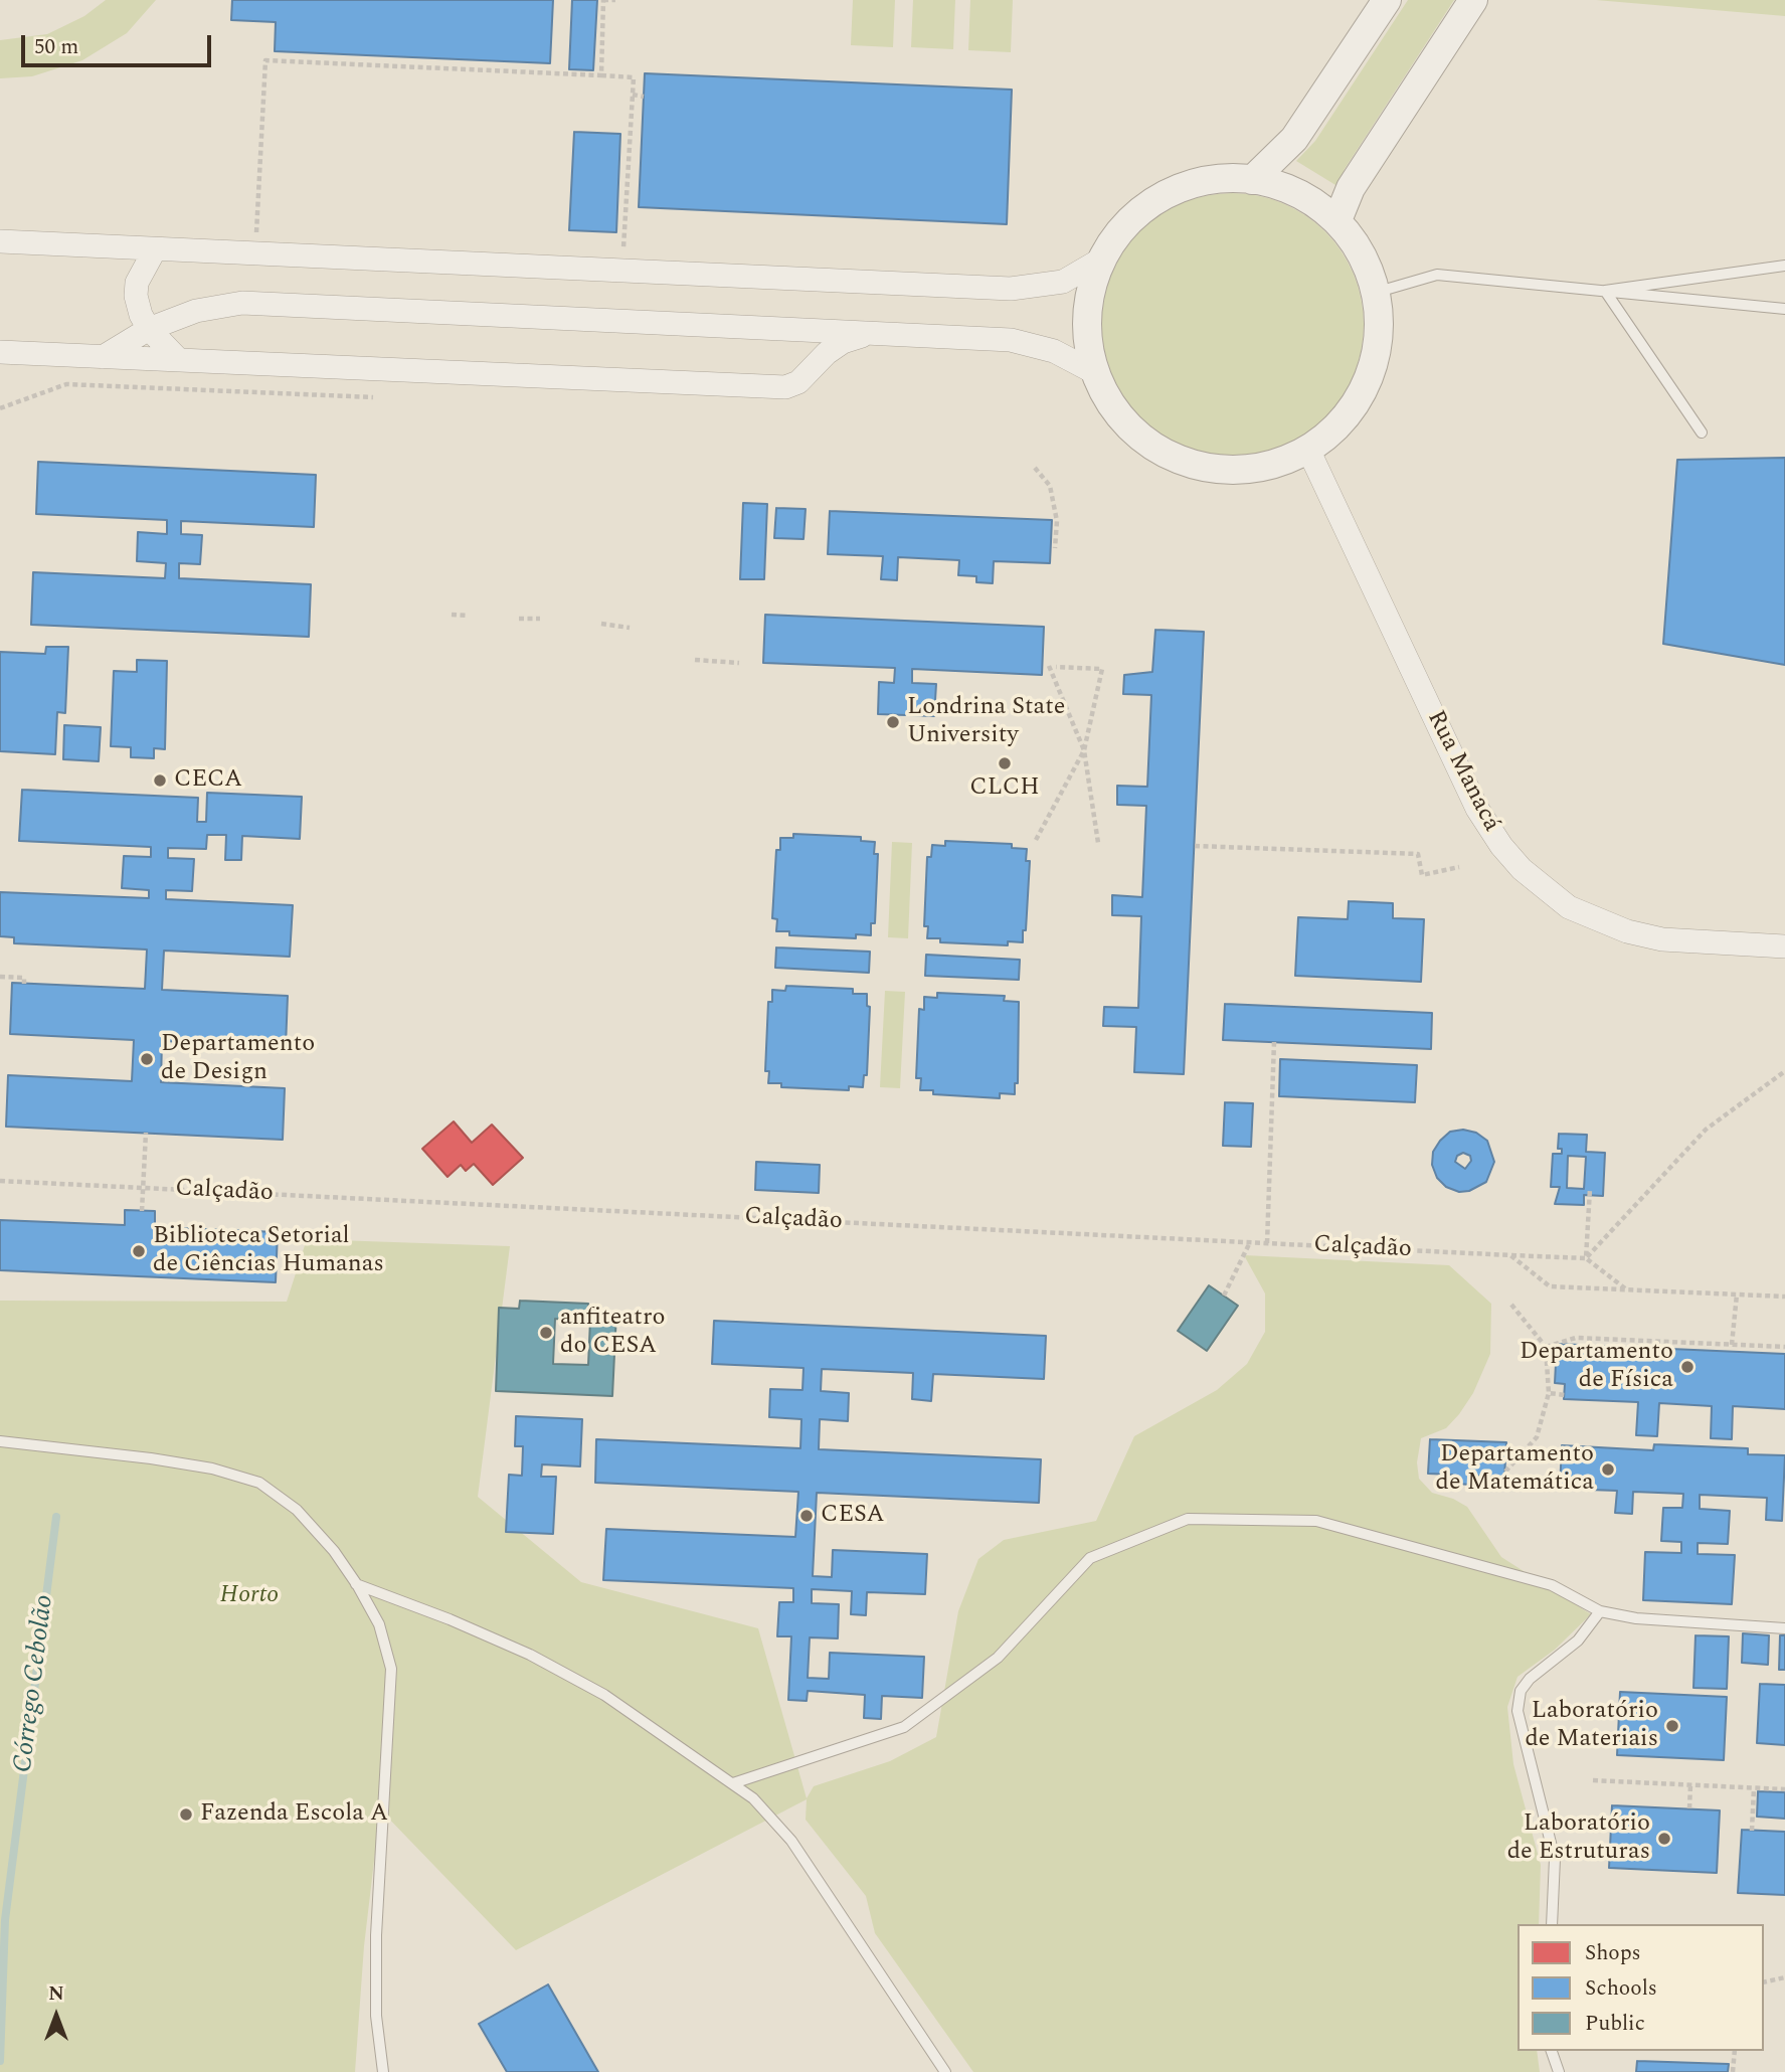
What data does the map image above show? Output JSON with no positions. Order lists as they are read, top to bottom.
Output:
{
  "streets": {
    "street": ["Rua Manacá"],
    "path": ["Calçadão"]
  },
  "water": ["Córrego Cebolão"],
  "parks": ["Horto"],
  "places": [
    "Londrina State University",
    "CLCH",
    "CECA",
    "Departamento de Design",
    "Biblioteca Setorial de Ciências Humanas",
    "anfiteatro do CESA",
    "Departamento de Física",
    "Departamento de Matemática",
    "CESA",
    "Laboratório de Materiais",
    "Fazenda Escola A",
    "Laboratório de Estruturas"
  ],
  "legend": ["Shops", "Schools", "Public"],
  "scale_bar": "50 m",
  "north": "top"
}
